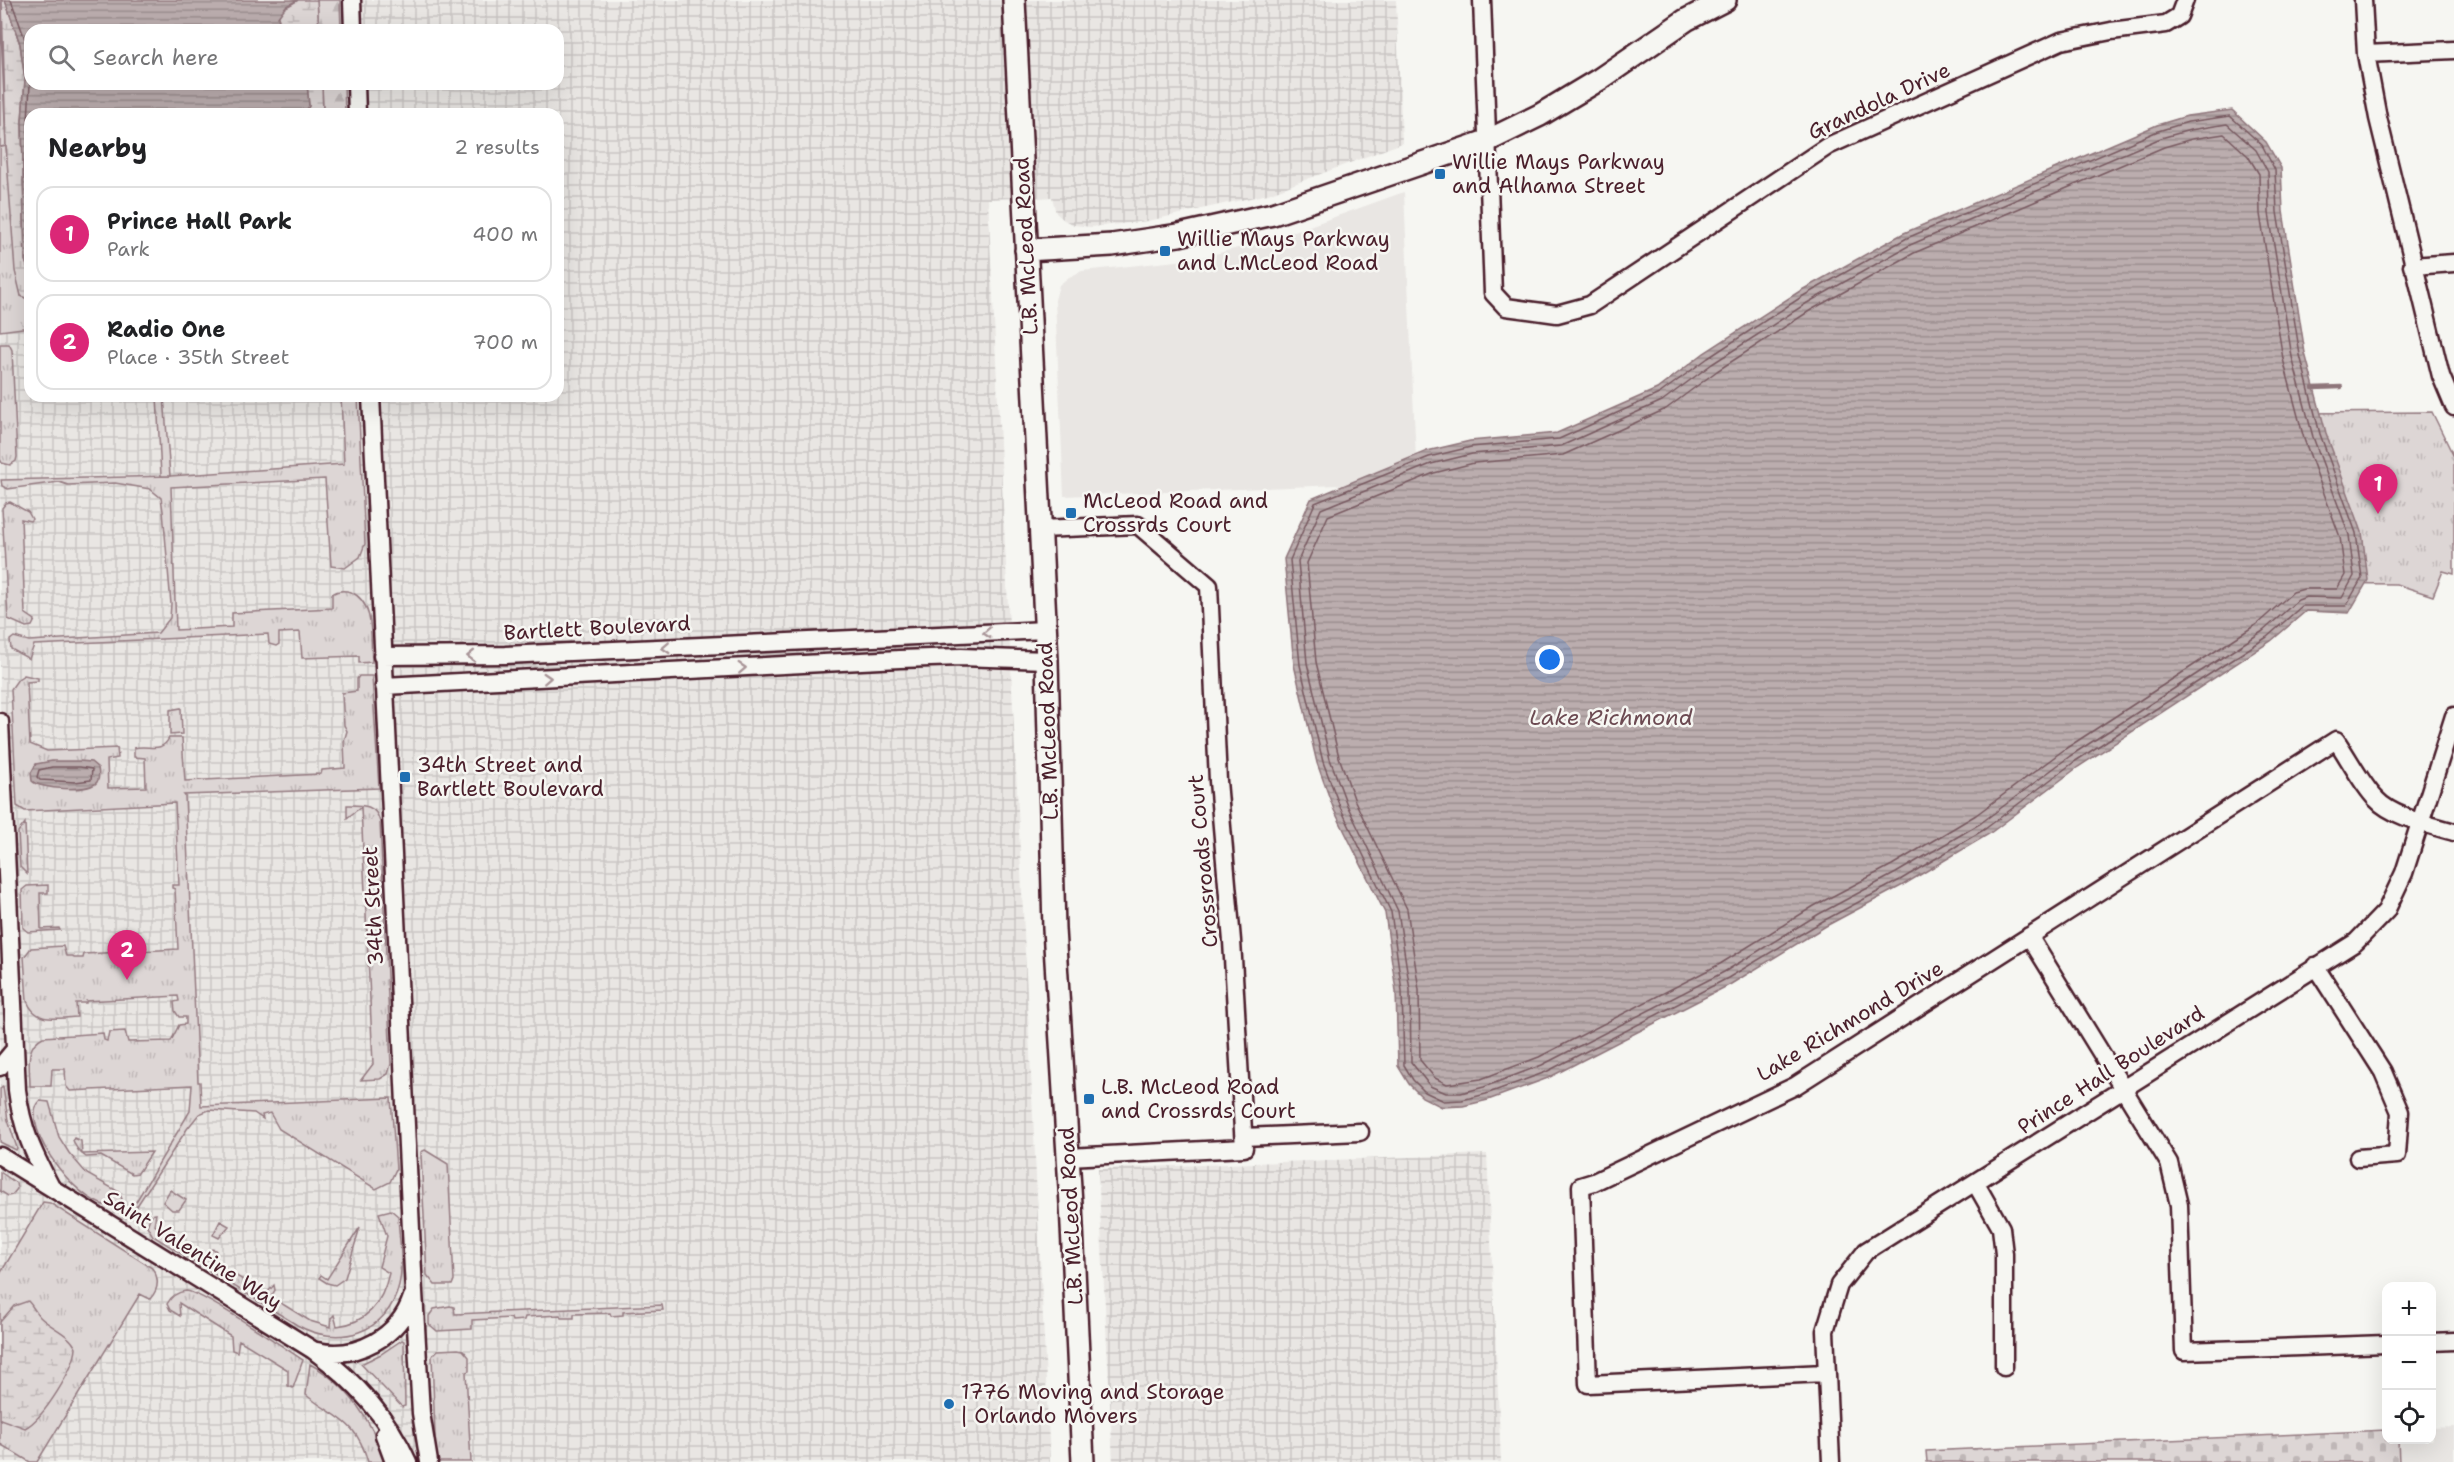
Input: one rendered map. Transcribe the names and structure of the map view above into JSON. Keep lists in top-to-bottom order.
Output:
{
  "streets": {
    "street": [
      "Grandola Drive",
      "L.B. McLeod Road",
      "Bartlett Boulevard",
      "Crossroads Court",
      "34th Street",
      "Lake Richmond Drive",
      "Prince Hall Boulevard",
      "Saint Valentine Way"
    ]
  },
  "crossings": [
    ["L.B. McLeod Road", "Bartlett Boulevard"],
    ["L.B. McLeod Road", "Crossroads Court"],
    ["Bartlett Boulevard", "34th Street"],
    ["34th Street", "Saint Valentine Way"],
    ["Lake Richmond Drive", "Prince Hall Boulevard"]
  ],
  "water": ["Lake Richmond"],
  "places": {
    "transit": [
      "Willie Mays Parkway and Alhama Street",
      "Willie Mays Parkway and L.McLeod Road",
      "McLeod Road and Crossrds Court",
      "34th Street and Bartlett Boulevard",
      "L.B. McLeod Road and Crossrds Court"
    ],
    "other": ["1776 Moving and Storage | Orlando Movers"]
  },
  "page": {
    "search": "Search here",
    "heading": ["Nearby", "2 results"],
    "list": [
      {
        "mark": "1",
        "name": "Prince Hall Park",
        "note": "Park",
        "value": "400 m"
      },
      {
        "mark": "2",
        "name": "Radio One",
        "note": "Place · 35th Street",
        "value": "700 m"
      }
    ],
    "pins": ["1", "2"],
    "map_buttons": ["+", "−"]
  }
}
